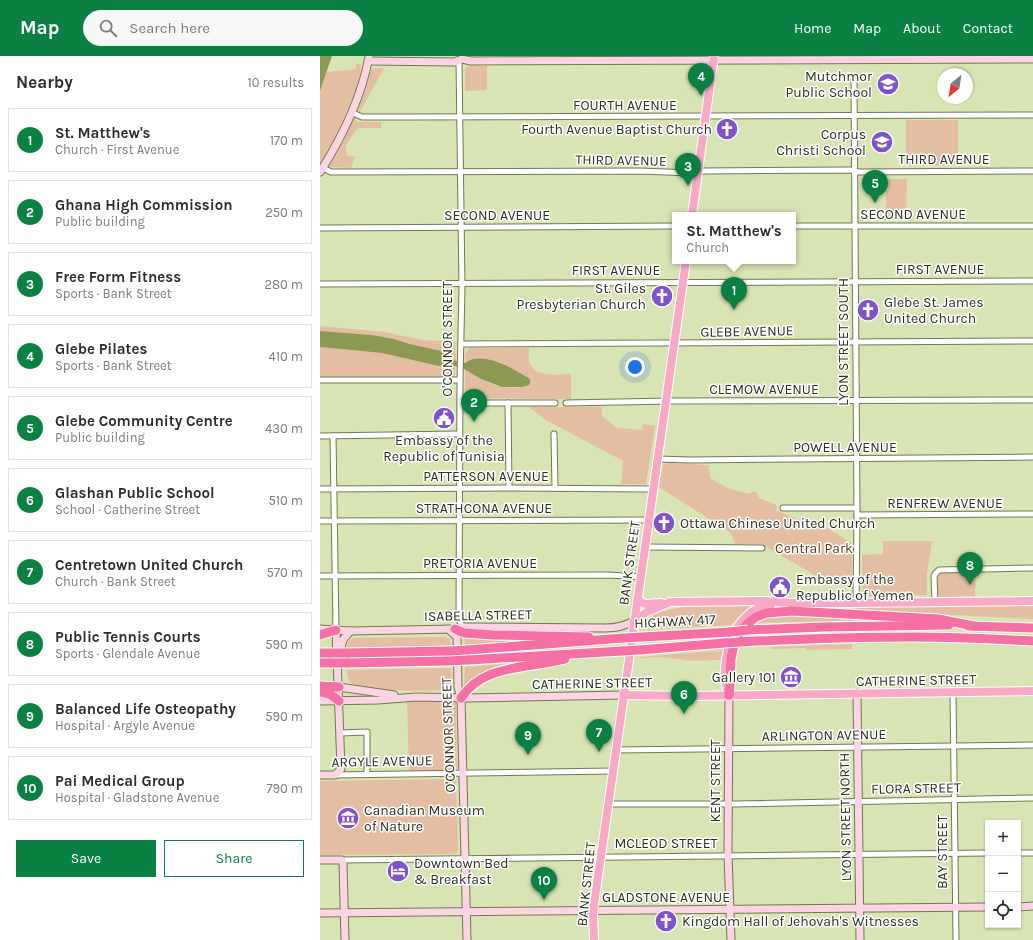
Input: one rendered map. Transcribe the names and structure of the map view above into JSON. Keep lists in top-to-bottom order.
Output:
{
  "streets": {
    "highway": ["HIGHWAY 417"],
    "main road": [
      "O'CONNOR STREET",
      "BANK STREET",
      "ISABELLA STREET",
      "CATHERINE STREET",
      "ARGYLE AVENUE",
      "KENT STREET",
      "LYON STREET NORTH",
      "MCLEOD STREET",
      "GLADSTONE AVENUE"
    ],
    "street": [
      "FOURTH AVENUE",
      "THIRD AVENUE",
      "SECOND AVENUE",
      "FIRST AVENUE",
      "GLEBE AVENUE",
      "LYON STREET SOUTH",
      "CLEMOW AVENUE",
      "POWELL AVENUE",
      "PATTERSON AVENUE",
      "RENFREW AVENUE",
      "STRATHCONA AVENUE",
      "PRETORIA AVENUE",
      "ARLINGTON AVENUE",
      "FLORA STREET",
      "BAY STREET"
    ]
  },
  "crossings": [
    ["FOURTH AVENUE", "O'CONNOR STREET"],
    ["FOURTH AVENUE", "LYON STREET SOUTH"],
    ["THIRD AVENUE", "O'CONNOR STREET"],
    ["THIRD AVENUE", "LYON STREET SOUTH"],
    ["SECOND AVENUE", "O'CONNOR STREET"],
    ["SECOND AVENUE", "LYON STREET SOUTH"],
    ["FIRST AVENUE", "O'CONNOR STREET"],
    ["FIRST AVENUE", "LYON STREET SOUTH"],
    ["FIRST AVENUE", "BANK STREET"],
    ["GLEBE AVENUE", "O'CONNOR STREET"],
    ["GLEBE AVENUE", "LYON STREET SOUTH"],
    ["GLEBE AVENUE", "BANK STREET"],
    ["O'CONNOR STREET", "PATTERSON AVENUE"],
    ["O'CONNOR STREET", "STRATHCONA AVENUE"],
    ["O'CONNOR STREET", "PRETORIA AVENUE"],
    ["O'CONNOR STREET", "ISABELLA STREET"],
    ["O'CONNOR STREET", "CATHERINE STREET"],
    ["O'CONNOR STREET", "ARGYLE AVENUE"],
    ["O'CONNOR STREET", "MCLEOD STREET"],
    ["O'CONNOR STREET", "GLADSTONE AVENUE"],
    ["LYON STREET SOUTH", "CLEMOW AVENUE"],
    ["LYON STREET SOUTH", "POWELL AVENUE"],
    ["LYON STREET SOUTH", "RENFREW AVENUE"],
    ["CLEMOW AVENUE", "BANK STREET"],
    ["POWELL AVENUE", "BANK STREET"],
    ["PATTERSON AVENUE", "BANK STREET"],
    ["STRATHCONA AVENUE", "BANK STREET"],
    ["PRETORIA AVENUE", "BANK STREET"],
    ["BANK STREET", "ISABELLA STREET"],
    ["BANK STREET", "CATHERINE STREET"],
    ["BANK STREET", "ARLINGTON AVENUE"],
    ["BANK STREET", "ARGYLE AVENUE"],
    ["BANK STREET", "FLORA STREET"],
    ["BANK STREET", "MCLEOD STREET"],
    ["BANK STREET", "GLADSTONE AVENUE"],
    ["CATHERINE STREET", "KENT STREET"],
    ["CATHERINE STREET", "LYON STREET NORTH"],
    ["CATHERINE STREET", "BAY STREET"],
    ["ARLINGTON AVENUE", "KENT STREET"],
    ["ARLINGTON AVENUE", "LYON STREET NORTH"],
    ["ARLINGTON AVENUE", "BAY STREET"],
    ["KENT STREET", "FLORA STREET"],
    ["KENT STREET", "MCLEOD STREET"],
    ["KENT STREET", "GLADSTONE AVENUE"],
    ["FLORA STREET", "LYON STREET NORTH"],
    ["FLORA STREET", "BAY STREET"],
    ["LYON STREET NORTH", "MCLEOD STREET"],
    ["LYON STREET NORTH", "GLADSTONE AVENUE"],
    ["MCLEOD STREET", "BAY STREET"],
    ["BAY STREET", "GLADSTONE AVENUE"]
  ],
  "parks": ["Central Park"],
  "places": {
    "school or university": ["Mutchmor Public School", "Corpus Christi School"],
    "church": [
      "Fourth Avenue Baptist Church",
      "St. Giles Presbyterian Church",
      "Glebe St. James United Church",
      "Ottawa Chinese United Church",
      "Kingdom Hall of Jehovah's Witnesses"
    ],
    "public building": ["Embassy of the Republic of Tunisia", "Embassy of the Republic of Yemen"],
    "museum": ["Gallery 101", "Canadian Museum of Nature"],
    "hotel": ["Downtown Bed & Breakfast"]
  },
  "north": "bottom left",
  "page": {
    "header": "Map",
    "search": "Search here",
    "nav": [
      "Home",
      "Map",
      "About",
      "Contact"
    ],
    "heading": ["Nearby", "10 results"],
    "pins": [
      "4",
      "3",
      "5",
      "1",
      "2",
      "8",
      "6",
      "7",
      "9",
      "10"
    ],
    "list": [
      {
        "mark": "1",
        "name": "St. Matthew's",
        "note": "Church · First Avenue",
        "value": "170 m"
      },
      {
        "mark": "2",
        "name": "Ghana High Commission",
        "note": "Public building",
        "value": "250 m"
      },
      {
        "mark": "3",
        "name": "Free Form Fitness",
        "note": "Sports · Bank Street",
        "value": "280 m"
      },
      {
        "mark": "4",
        "name": "Glebe Pilates",
        "note": "Sports · Bank Street",
        "value": "410 m"
      },
      {
        "mark": "5",
        "name": "Glebe Community Centre",
        "note": "Public building",
        "value": "430 m"
      },
      {
        "mark": "6",
        "name": "Glashan Public School",
        "note": "School · Catherine Street",
        "value": "510 m"
      },
      {
        "mark": "7",
        "name": "Centretown United Church",
        "note": "Church · Bank Street",
        "value": "570 m"
      },
      {
        "mark": "8",
        "name": "Public Tennis Courts",
        "note": "Sports · Glendale Avenue",
        "value": "590 m"
      },
      {
        "mark": "9",
        "name": "Balanced Life Osteopathy",
        "note": "Hospital · Argyle Avenue",
        "value": "590 m"
      },
      {
        "mark": "10",
        "name": "Pai Medical Group",
        "note": "Hospital · Gladstone Avenue",
        "value": "790 m"
      }
    ],
    "popup": ["St. Matthew's", "Church"],
    "map_buttons": ["+", "−"],
    "buttons": ["Save", "Share"]
  }
}
